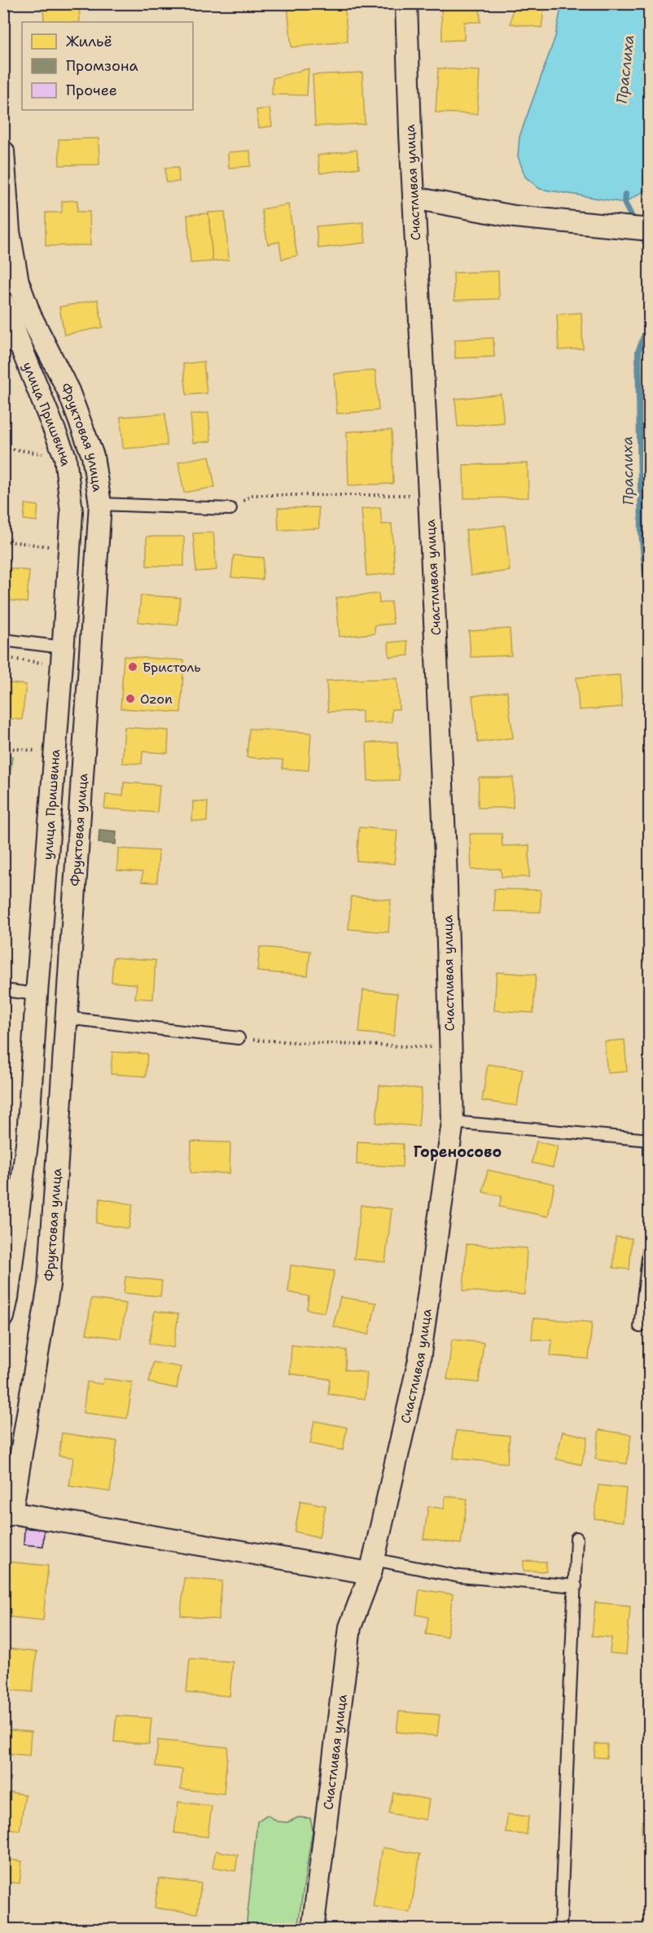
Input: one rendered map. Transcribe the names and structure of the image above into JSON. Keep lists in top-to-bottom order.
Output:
{
  "streets": {
    "street": ["Счастливая улица", "улица Пришвина", "Фруктовая улица"]
  },
  "districts": ["Гореносово"],
  "water": ["Праслиха"],
  "places": ["Бристоль", "Ozon"],
  "legend": ["Жильё", "Промзона", "Прочее"]
}
